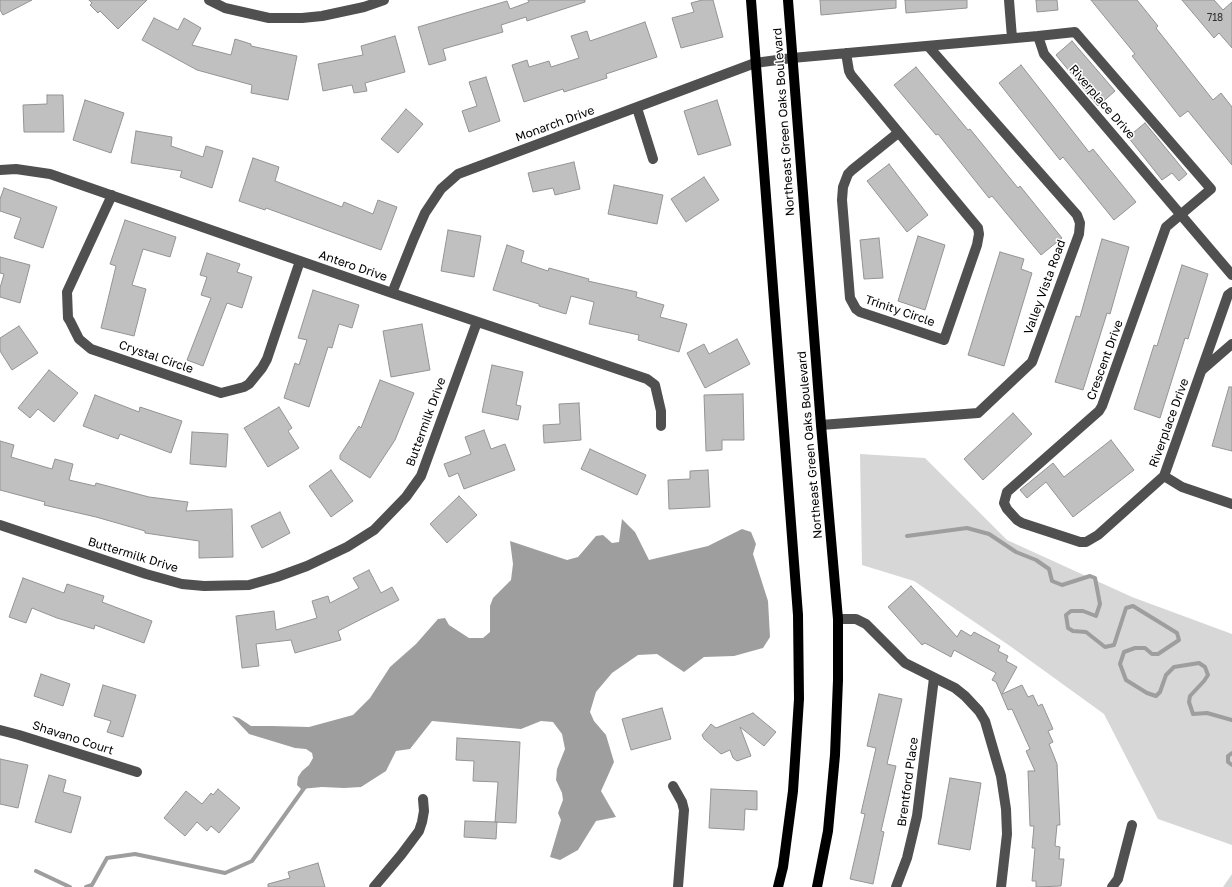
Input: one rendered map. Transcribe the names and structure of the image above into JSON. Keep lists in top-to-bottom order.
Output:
{
  "streets": {
    "main road": ["Northeast Green Oaks Boulevard"],
    "street": [
      "Riverplace Drive",
      "Monarch Drive",
      "Antero Drive",
      "Valley Vista Road",
      "Trinity Circle",
      "Crystal Circle",
      "Crescent Drive",
      "Buttermilk Drive",
      "Shavano Court",
      "Brentford Place"
    ]
  },
  "crossings": [
    ["Riverplace Drive", "Crescent Drive"],
    ["Northeast Green Oaks Boulevard", "Monarch Drive"],
    ["Northeast Green Oaks Boulevard", "Valley Vista Road"],
    ["Monarch Drive", "Antero Drive"],
    ["Antero Drive", "Crystal Circle"],
    ["Antero Drive", "Buttermilk Drive"]
  ],
  "house_numbers": ["718"]
}
